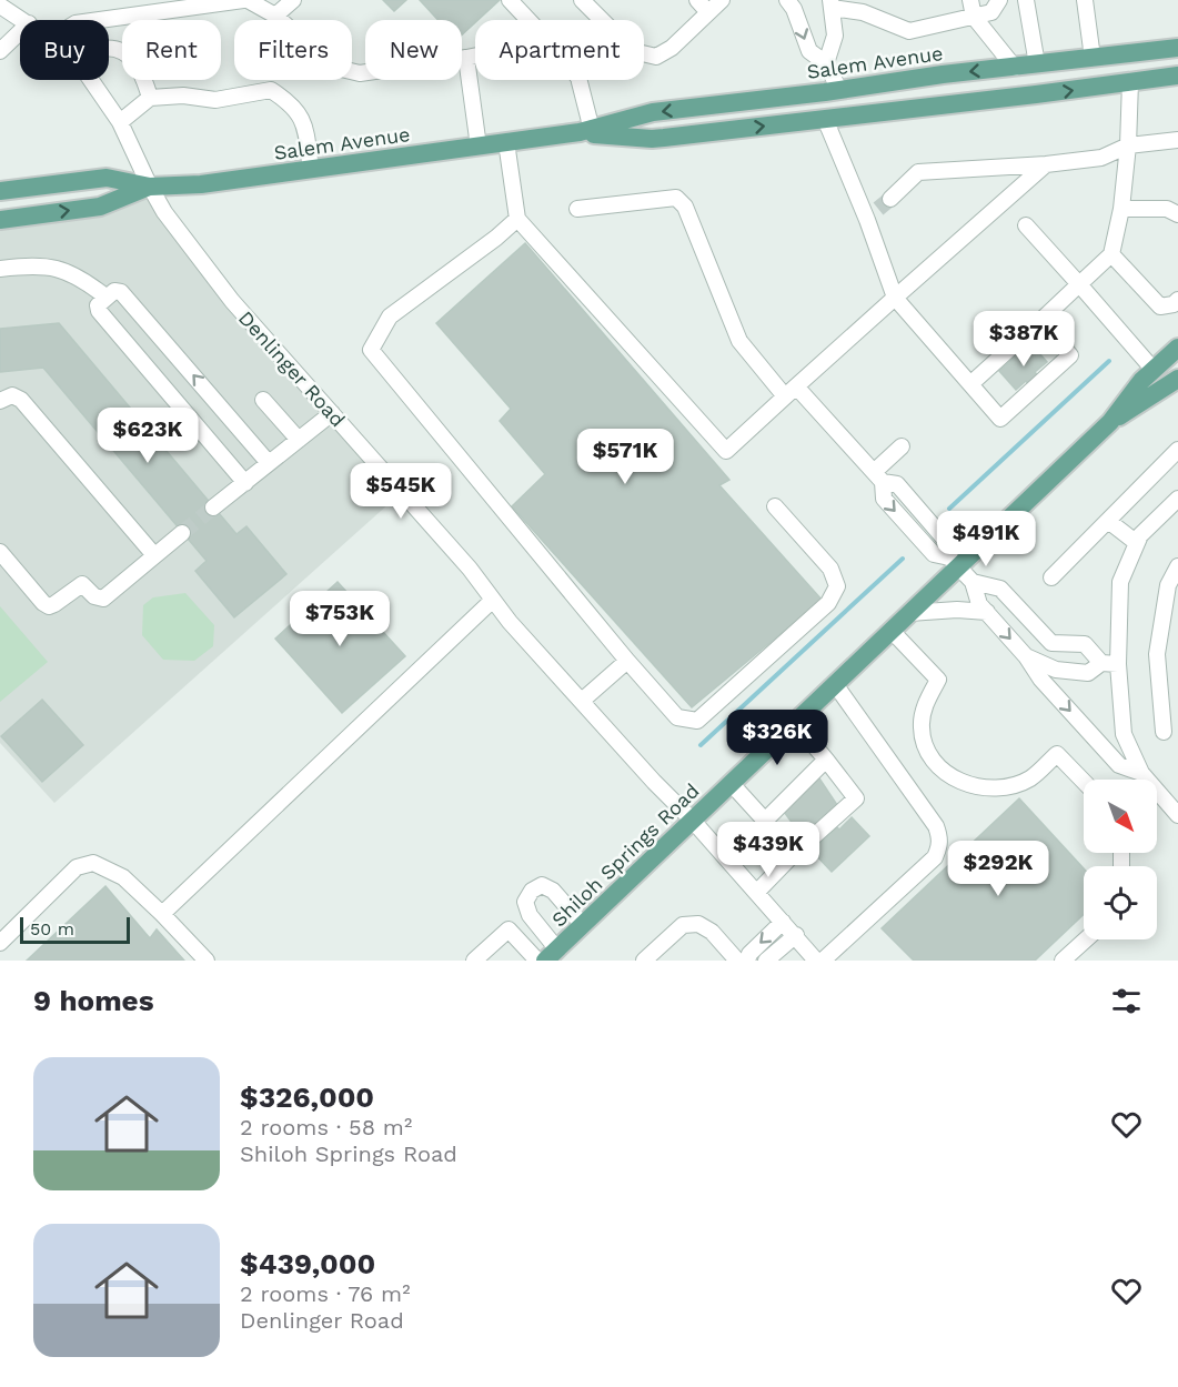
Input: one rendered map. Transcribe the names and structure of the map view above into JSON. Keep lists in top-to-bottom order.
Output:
{
  "streets": {
    "main road": ["Salem Avenue", "Shiloh Springs Road"],
    "street": ["Denlinger Road"]
  },
  "crossings": [
    ["Salem Avenue", "Denlinger Road"],
    ["Denlinger Road", "Shiloh Springs Road"]
  ],
  "scale_bar": "50 m",
  "north": "bottom right",
  "page": {
    "chip": [
      "Buy",
      "Rent",
      "Filters",
      "New",
      "Apartment"
    ],
    "price": [
      "$387K",
      "$623K",
      "$571K",
      "$545K",
      "$491K",
      "$753K",
      "$326K",
      "$439K",
      "$292K"
    ],
    "scale": "50 m",
    "heading": "9 homes",
    "list": [
      {
        "name": "$326,000",
        "note": "2 rooms · 58 m² · Shiloh Springs Road"
      },
      {
        "name": "$439,000",
        "note": "2 rooms · 76 m² · Denlinger Road"
      }
    ]
  }
}
